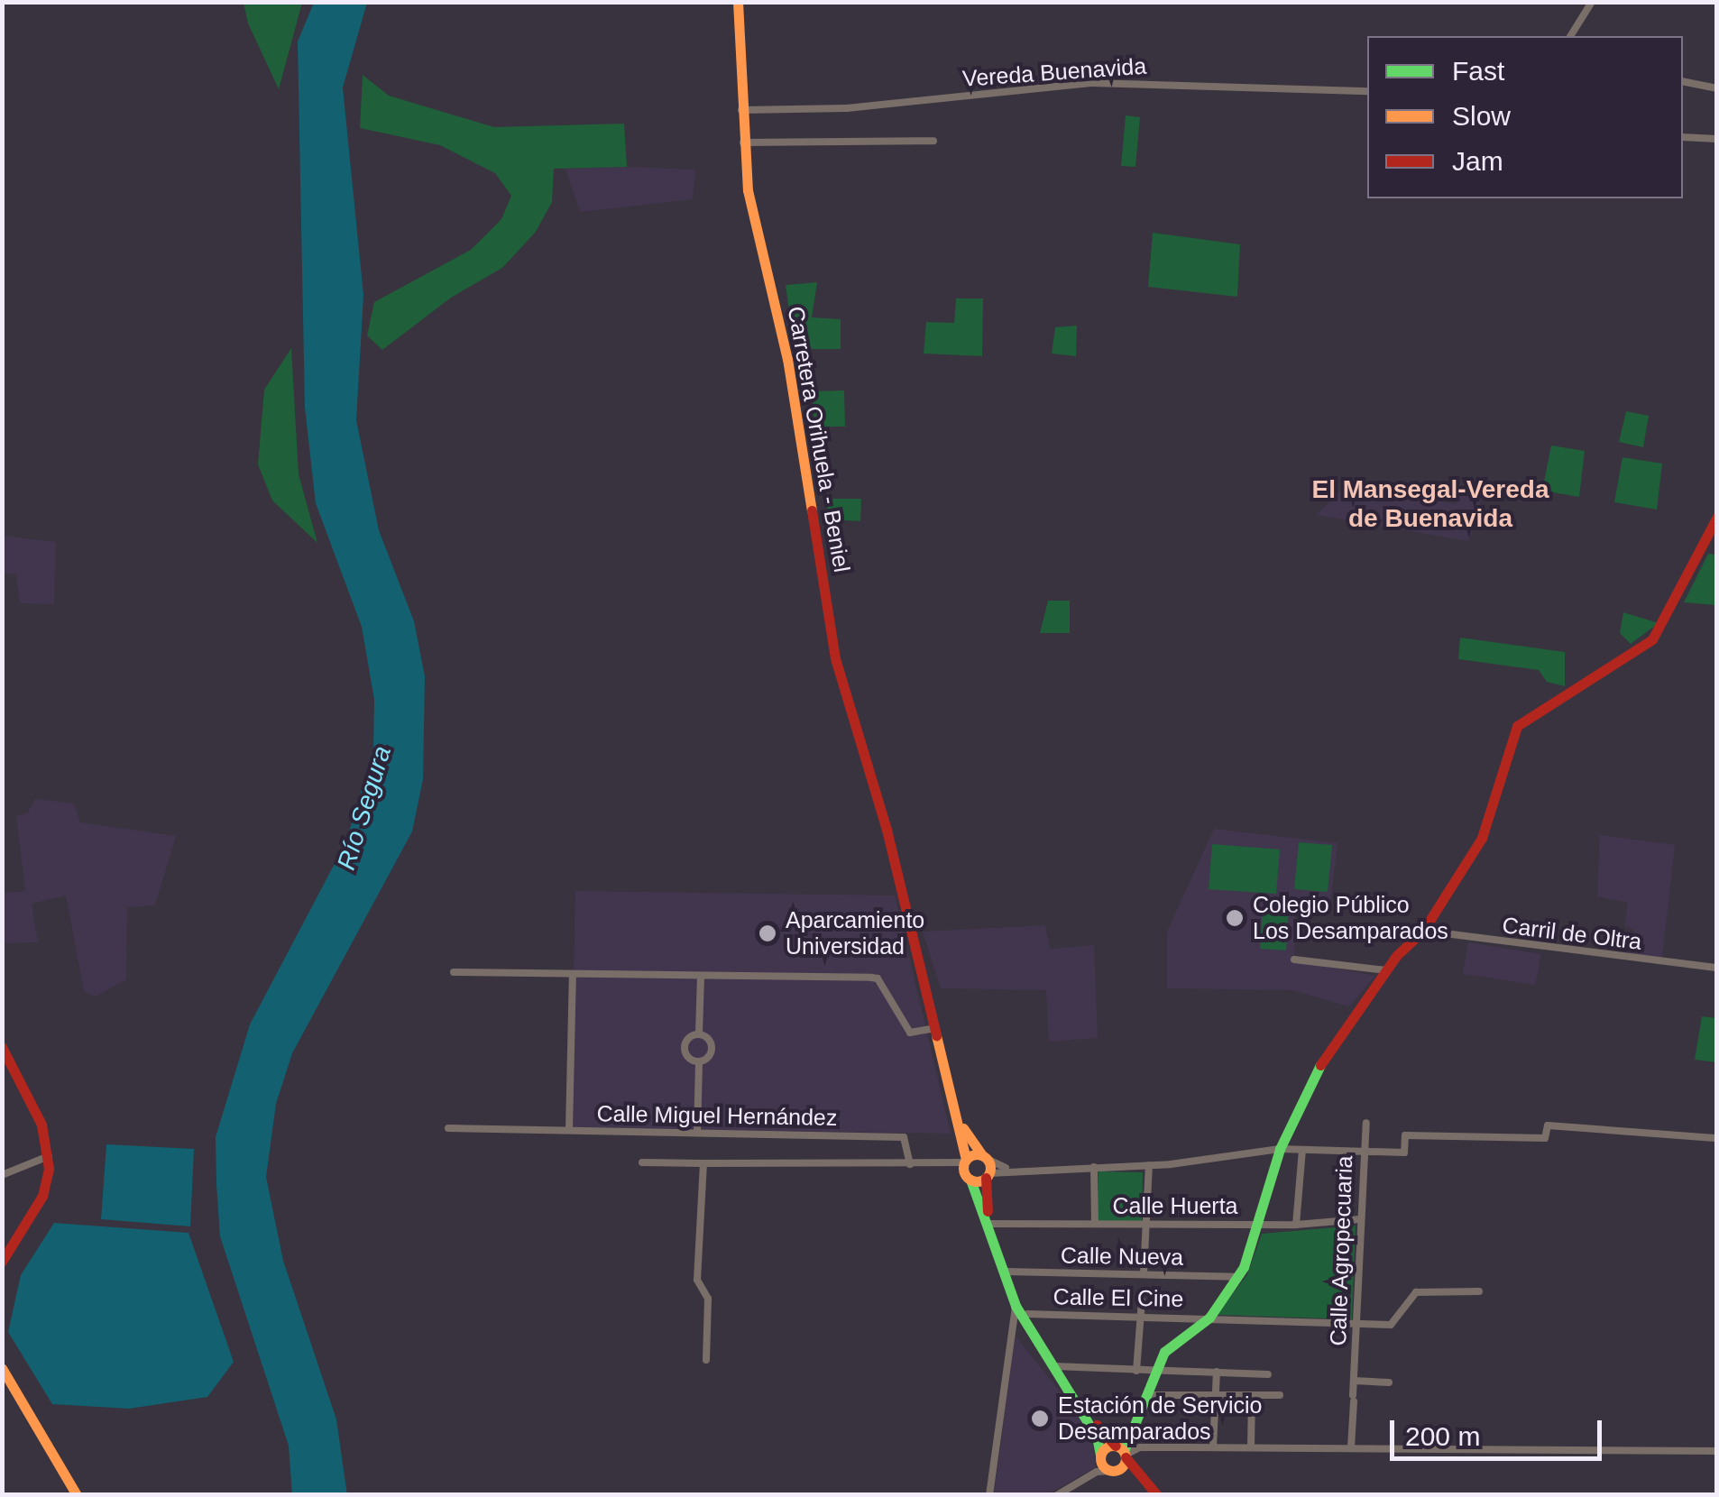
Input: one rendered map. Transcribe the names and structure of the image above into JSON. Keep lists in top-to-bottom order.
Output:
{
  "streets": {
    "main road": ["Carretera Orihuela - Beniel"],
    "street": [
      "Vereda Buenavida",
      "Carril de Oltra",
      "Calle Miguel Hernández",
      "Calle Huerta",
      "Calle Agropecuaria",
      "Calle Nueva",
      "Calle El Cine"
    ]
  },
  "crossings": [
    ["Vereda Buenavida", "Carretera Orihuela - Beniel"],
    ["Calle Huerta", "Calle Agropecuaria"],
    ["Calle Agropecuaria", "Calle El Cine"]
  ],
  "districts": ["El Mansegal-Vereda de Buenavida"],
  "water": ["Río Segura"],
  "places": ["Colegio Público Los Desamparados", "Aparcamiento Universidad", "Estación de Servicio Desamparados"],
  "legend": ["Fast", "Slow", "Jam"],
  "scale_bar": "200 m"
}
